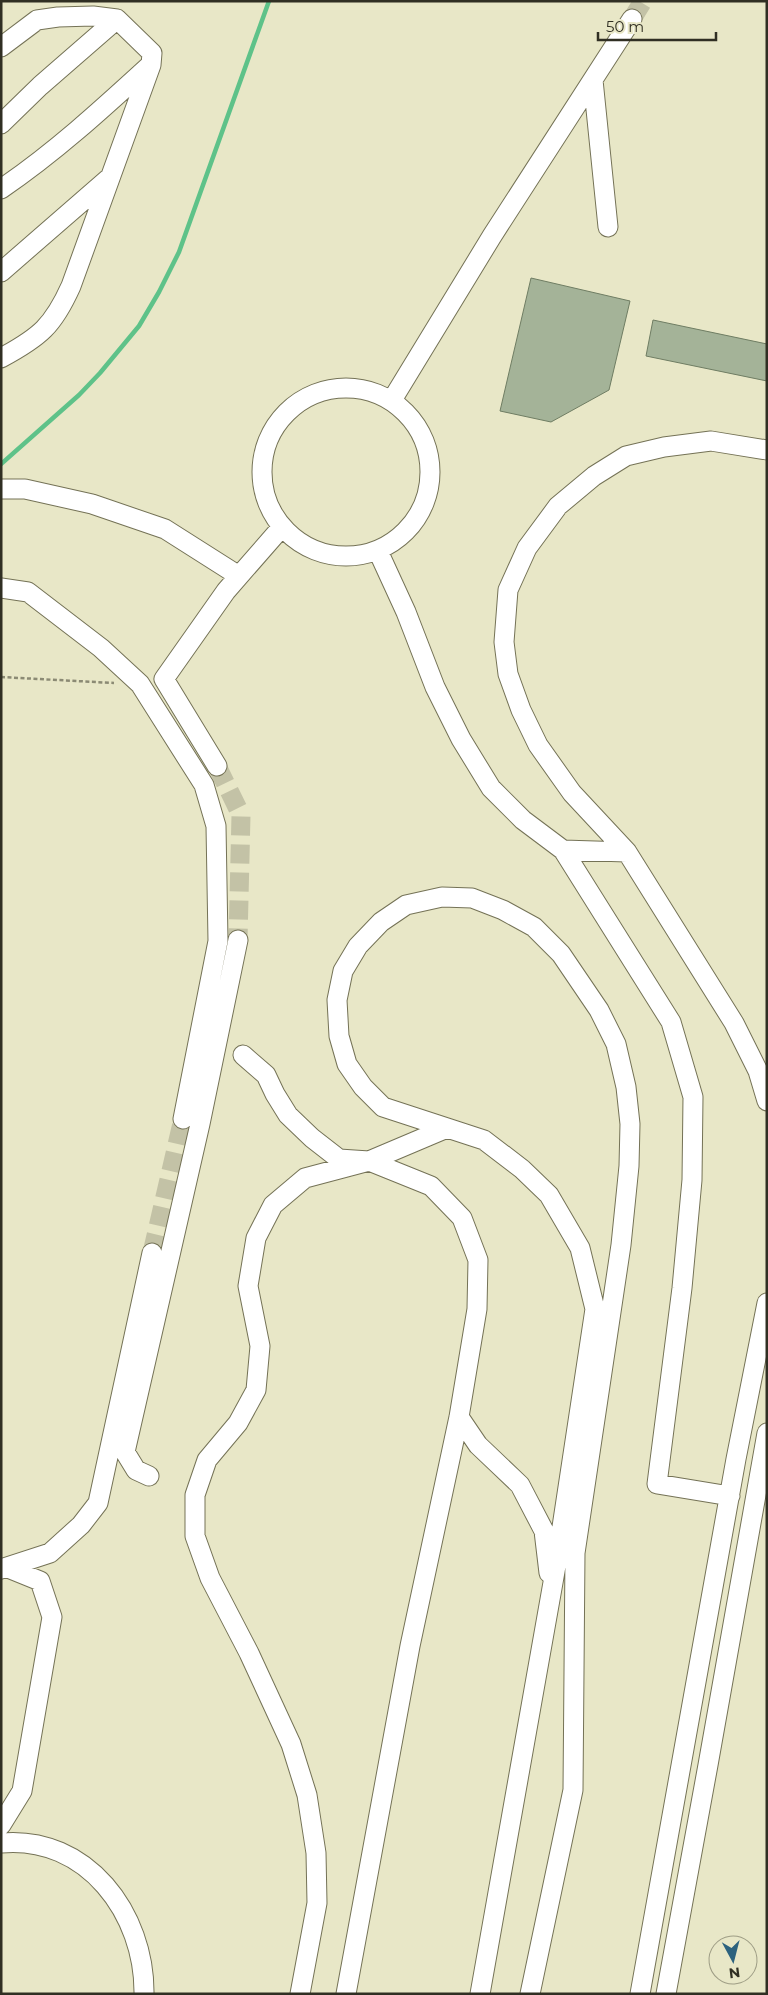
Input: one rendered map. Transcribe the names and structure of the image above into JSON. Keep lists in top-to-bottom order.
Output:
{
  "scale_bar": "50 m",
  "north": "bottom"
}
